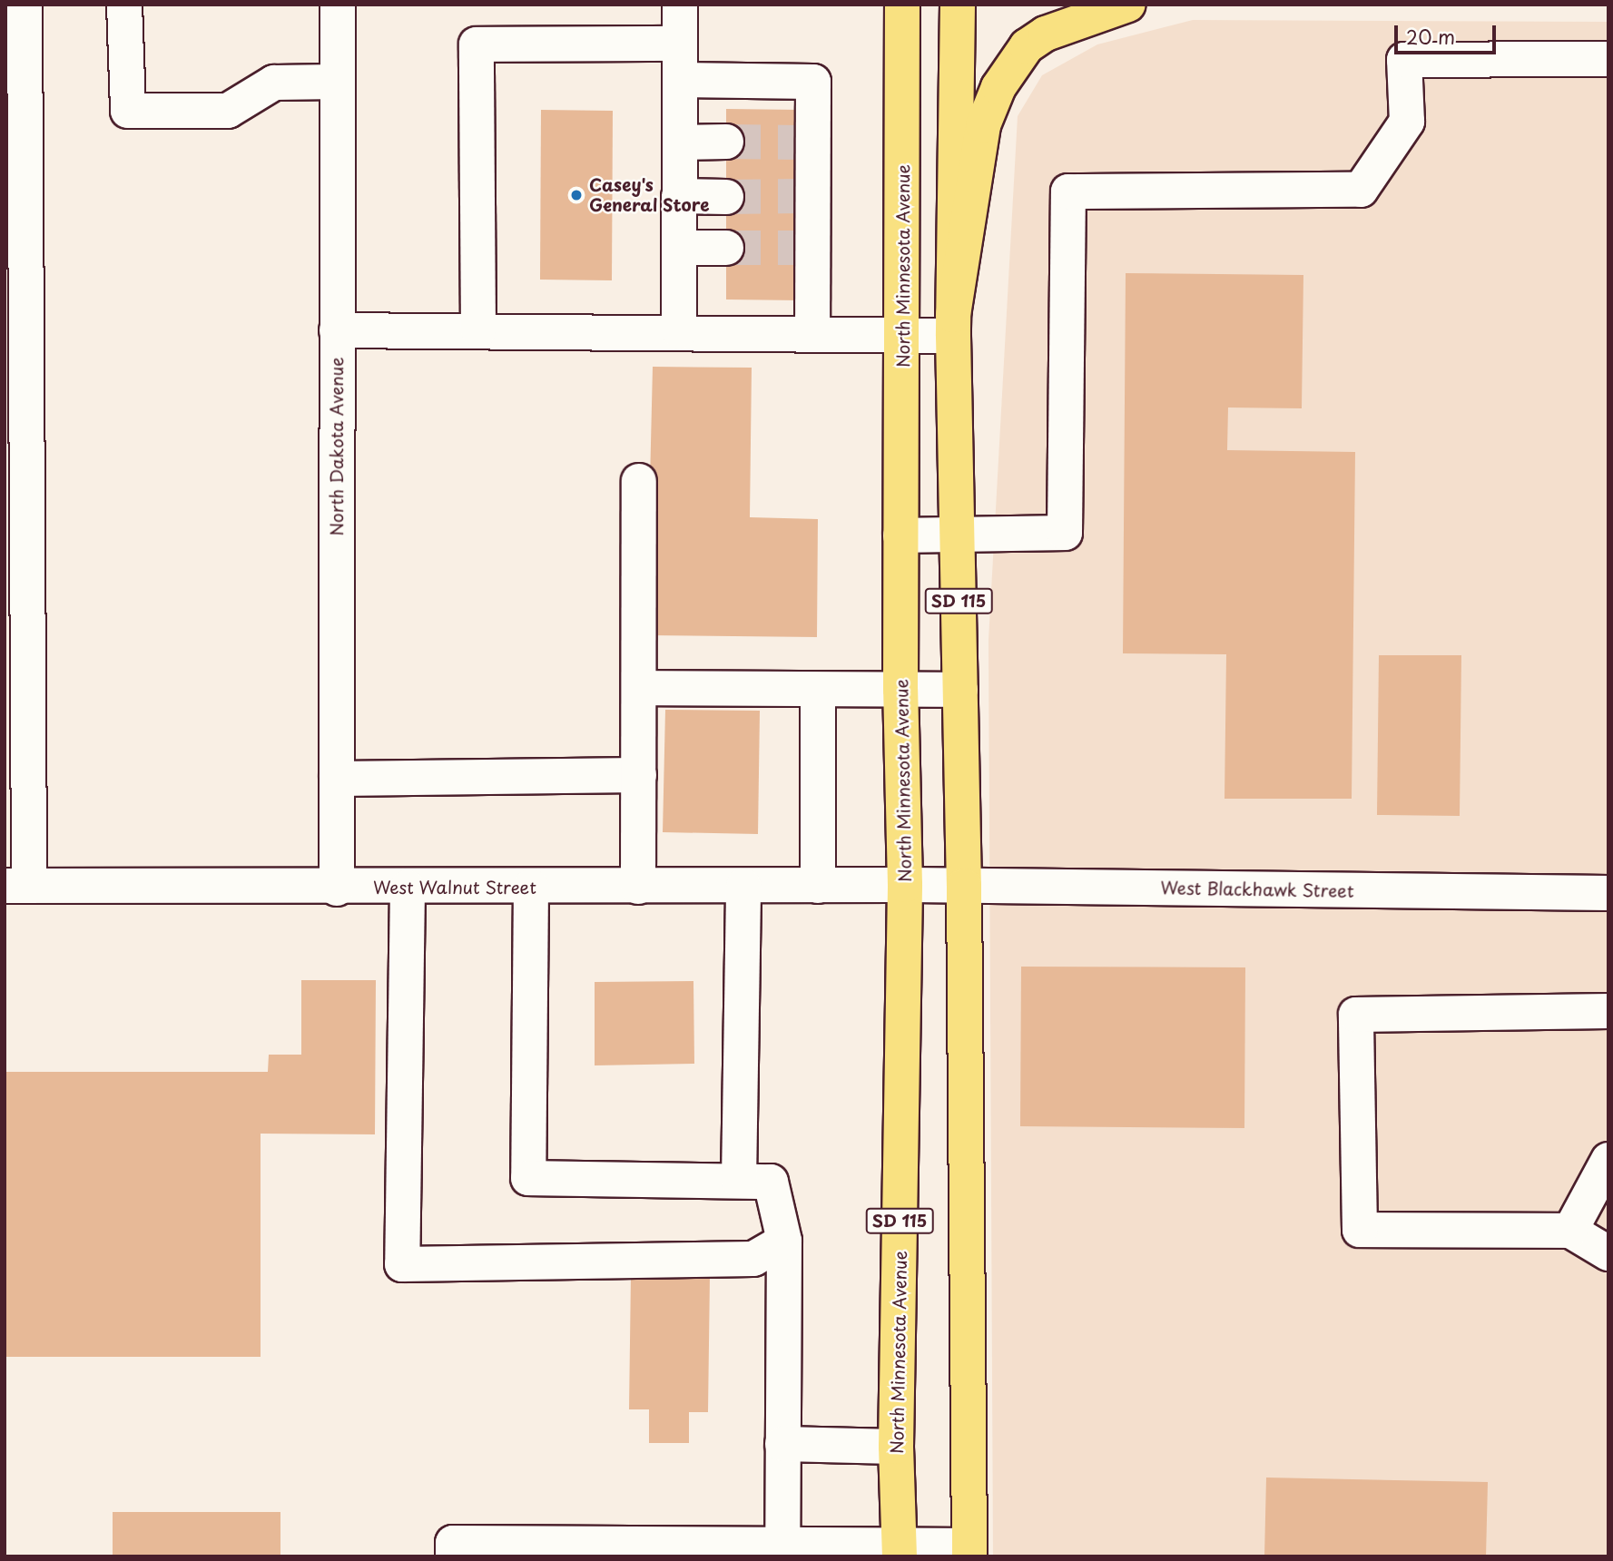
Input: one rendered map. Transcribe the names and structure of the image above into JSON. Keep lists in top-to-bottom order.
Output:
{
  "streets": {
    "main road": ["North Minnesota Avenue", "SD 115"],
    "street": ["North Dakota Avenue", "West Walnut Street", "West Blackhawk Street"]
  },
  "crossings": [
    ["North Minnesota Avenue", "West Walnut Street"],
    ["North Minnesota Avenue", "West Blackhawk Street"],
    ["North Dakota Avenue", "West Walnut Street"],
    ["SD 115", "West Blackhawk Street"],
    ["West Walnut Street", "West Blackhawk Street"]
  ],
  "places": ["Casey's General Store"],
  "scale_bar": "20 m"
}
